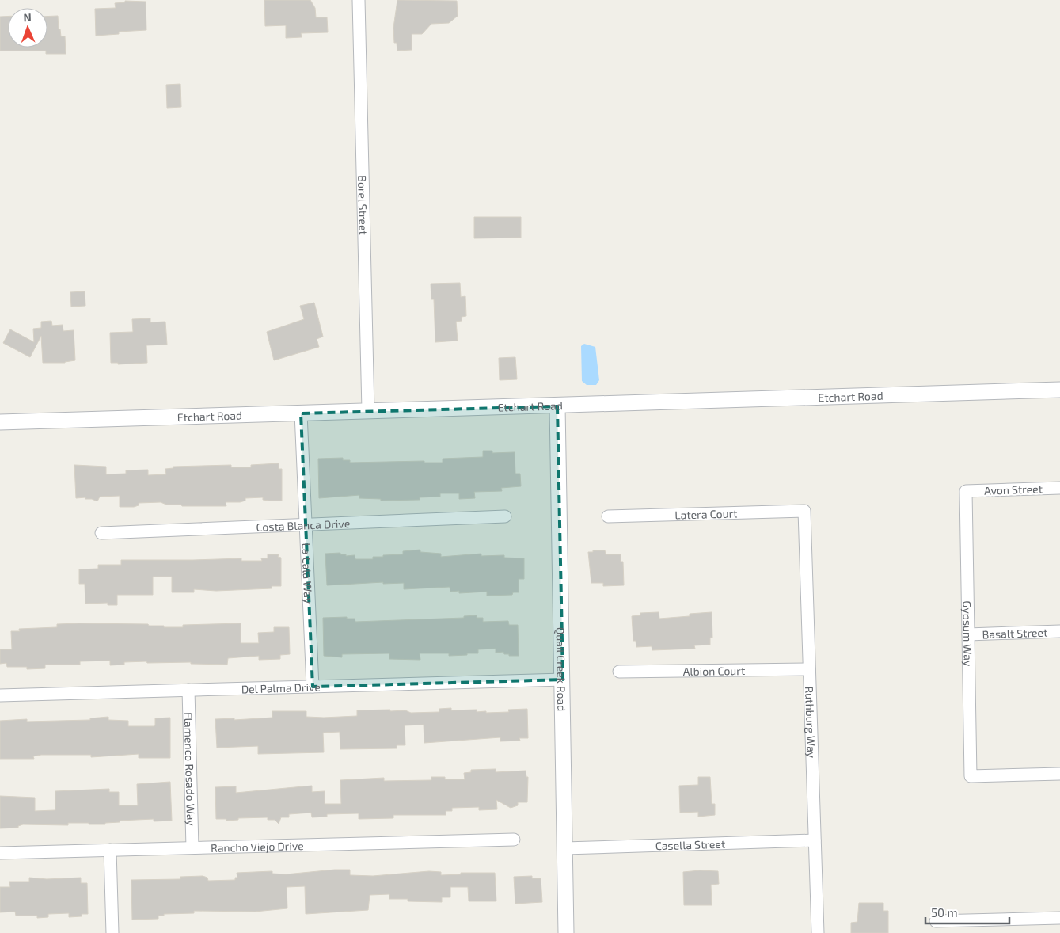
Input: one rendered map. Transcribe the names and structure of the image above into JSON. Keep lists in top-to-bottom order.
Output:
{
  "streets": {
    "street": [
      "Borel Street",
      "Etchart Road",
      "Avon Street",
      "Latera Court",
      "Costa Blanca Drive",
      "La Cala Way",
      "Basalt Street",
      "Gypsum Way",
      "Quail Creek Road",
      "Albion Court",
      "Del Palma Drive",
      "Ruthburg Way",
      "Flamenco Rosado Way",
      "Casella Street",
      "Rancho Viejo Drive"
    ]
  },
  "crossings": [
    ["Borel Street", "Etchart Road"],
    ["Etchart Road", "La Cala Way"],
    ["Etchart Road", "Quail Creek Road"],
    ["Avon Street", "Gypsum Way"],
    ["Latera Court", "Ruthburg Way"],
    ["Costa Blanca Drive", "La Cala Way"],
    ["La Cala Way", "Del Palma Drive"],
    ["Basalt Street", "Gypsum Way"],
    ["Quail Creek Road", "Del Palma Drive"],
    ["Quail Creek Road", "Casella Street"],
    ["Albion Court", "Ruthburg Way"],
    ["Del Palma Drive", "Flamenco Rosado Way"],
    ["Ruthburg Way", "Casella Street"],
    ["Flamenco Rosado Way", "Rancho Viejo Drive"]
  ],
  "scale_bar": "50 m",
  "north": "top"
}
